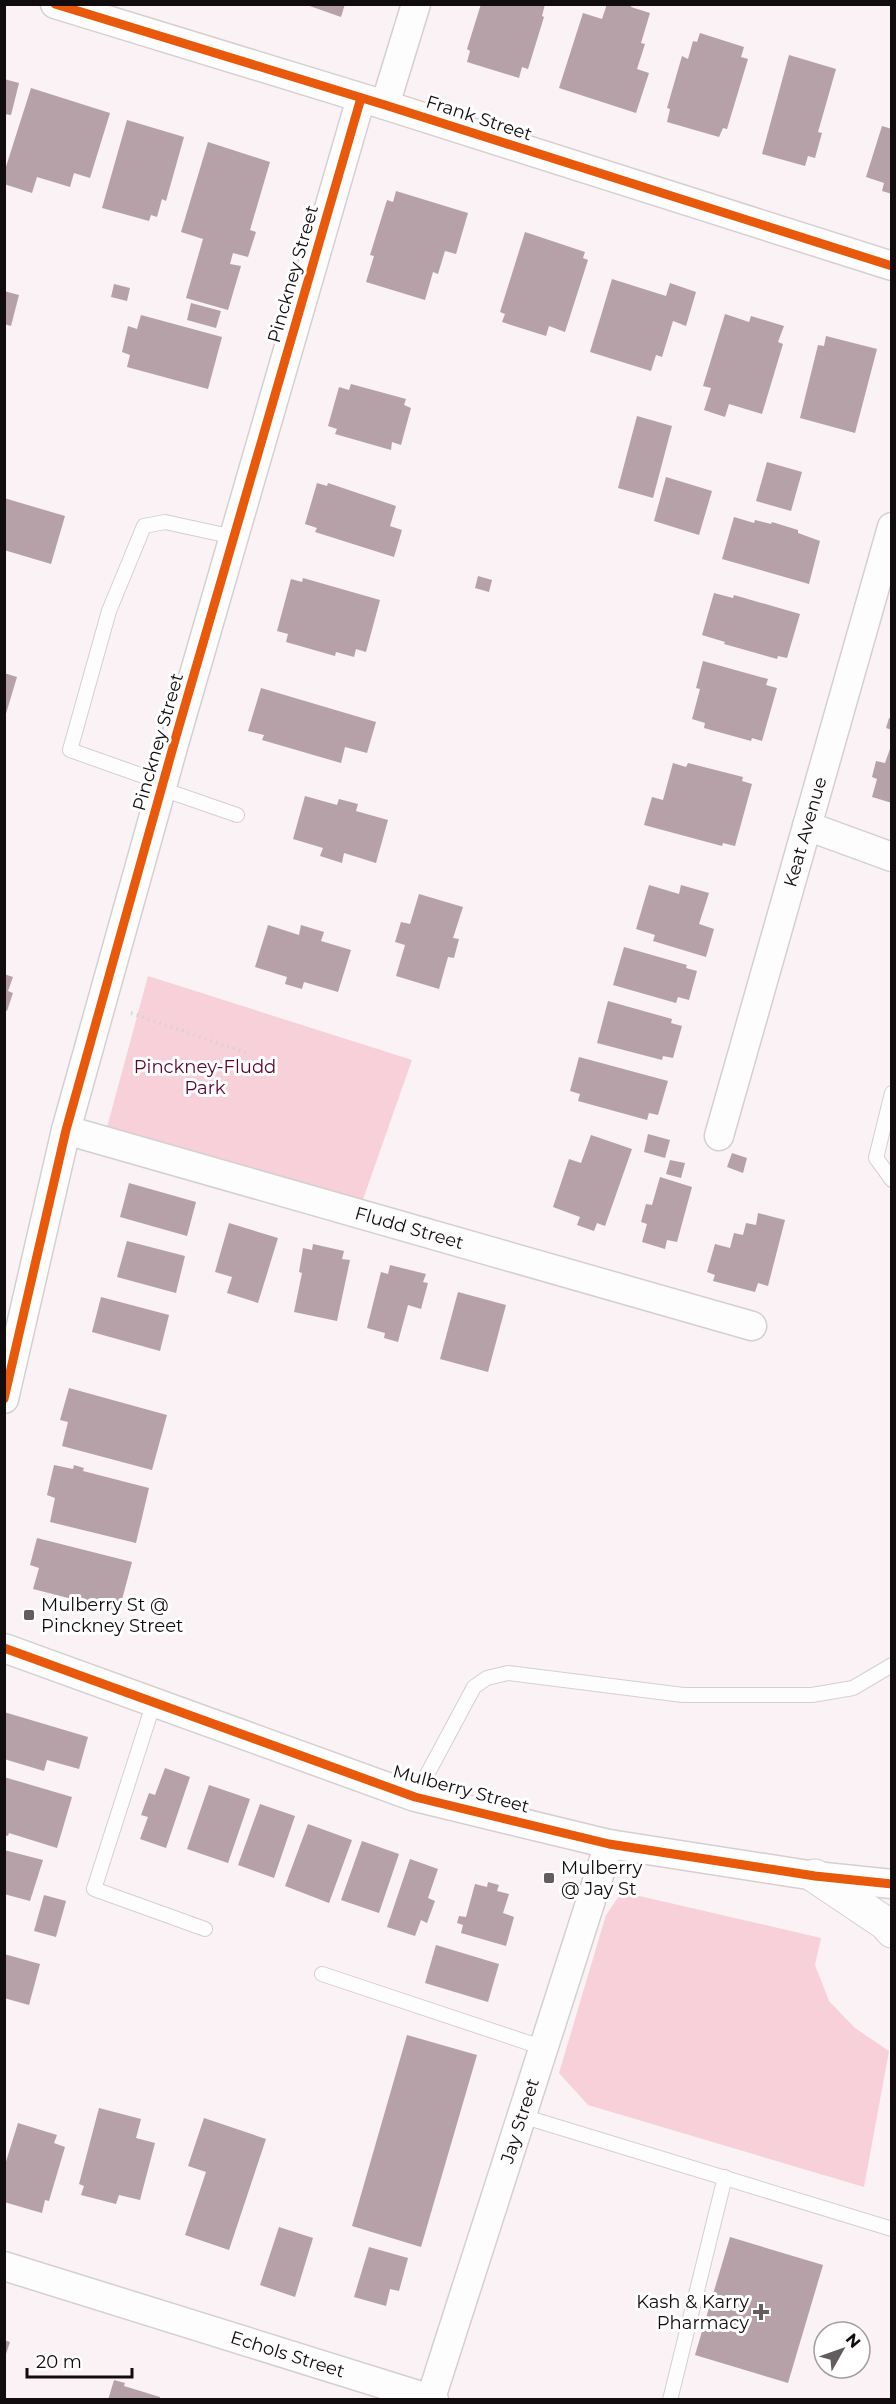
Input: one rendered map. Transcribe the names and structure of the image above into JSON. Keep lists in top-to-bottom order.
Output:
{
  "streets": {
    "street": [
      "Frank Street",
      "Pinckney Street",
      "Keat Avenue",
      "Fludd Street",
      "Mulberry Street",
      "Jay Street",
      "Echols Street"
    ]
  },
  "crossings": [
    ["Frank Street", "Pinckney Street"],
    ["Pinckney Street", "Fludd Street"],
    ["Mulberry Street", "Jay Street"],
    ["Jay Street", "Echols Street"]
  ],
  "parks": ["Pinckney-Fludd Park"],
  "places": {
    "transit": ["Mulberry St @ Pinckney Street", "Mulberry @ Jay St"],
    "health": ["Kash & Karry Pharmacy"]
  },
  "scale_bar": "20 m",
  "north": "top right"
}
